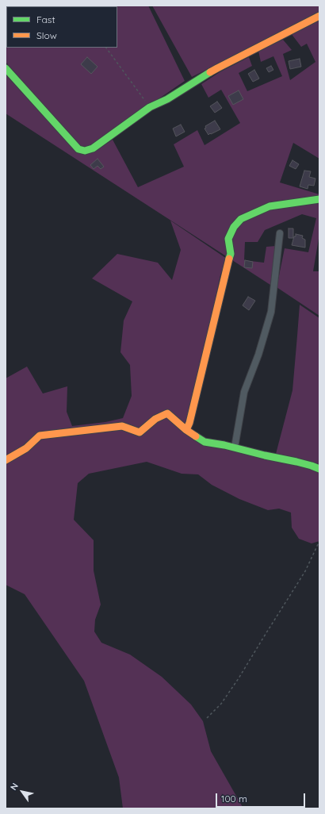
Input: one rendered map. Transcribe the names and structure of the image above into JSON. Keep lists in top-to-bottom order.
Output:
{
  "legend": ["Fast", "Slow"],
  "scale_bar": "100 m",
  "north": "top left"
}
